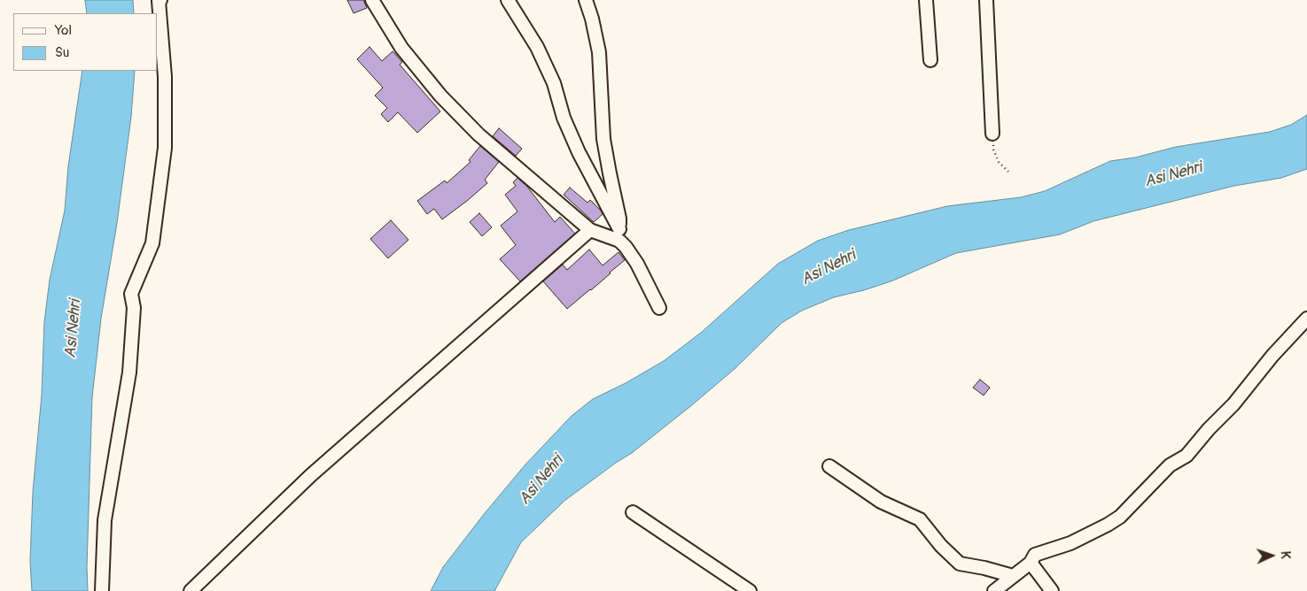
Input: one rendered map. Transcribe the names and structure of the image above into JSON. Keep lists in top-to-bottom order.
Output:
{
  "water": ["Asi Nehri"],
  "legend": ["Yol", "Su"],
  "north": "right"
}
